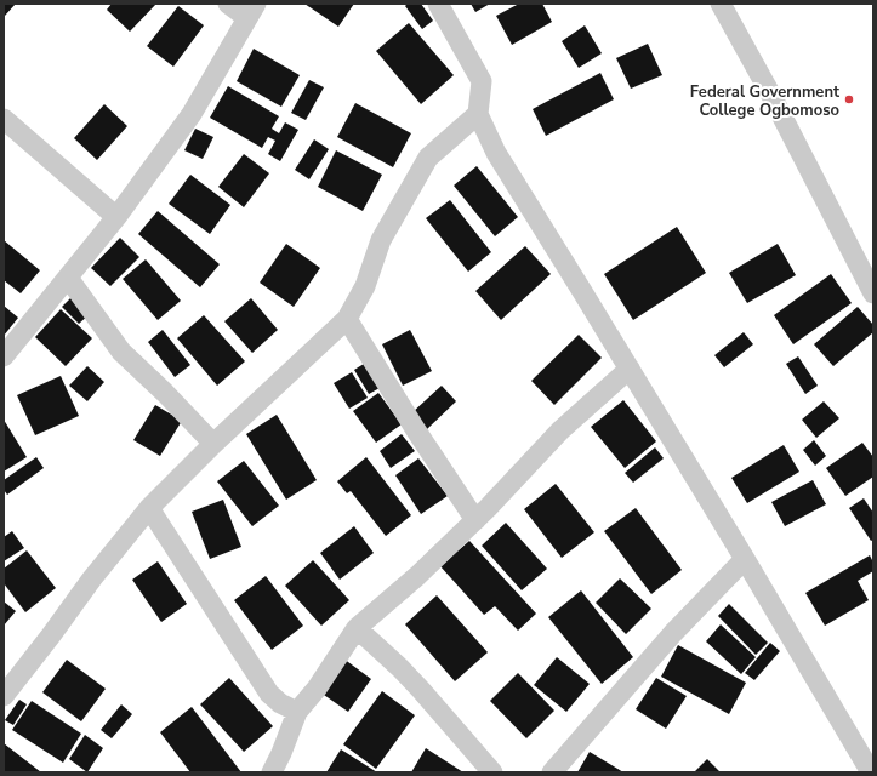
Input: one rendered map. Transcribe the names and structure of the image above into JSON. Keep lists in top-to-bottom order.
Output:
{
  "places": ["Federal Government College Ogbomoso"]
}
